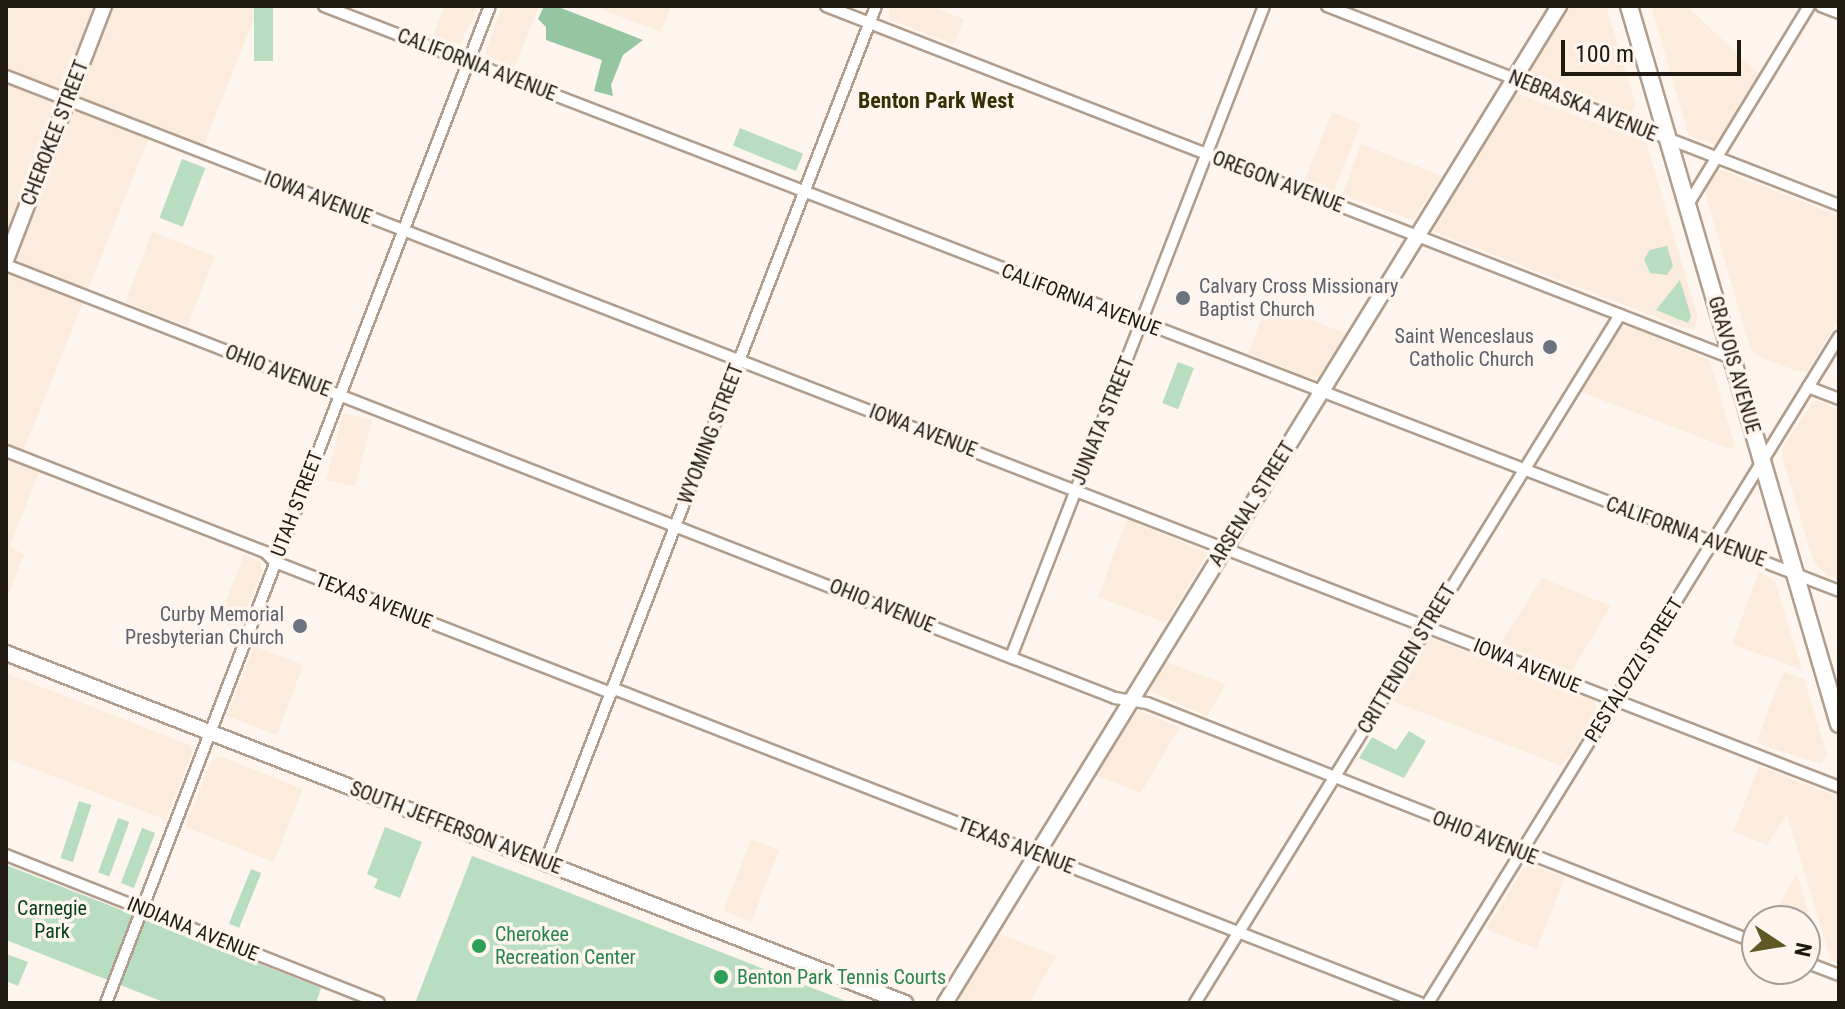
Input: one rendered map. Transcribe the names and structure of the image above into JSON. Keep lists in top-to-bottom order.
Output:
{
  "streets": {
    "main road": [
      "CHEROKEE STREET",
      "GRAVOIS AVENUE",
      "ARSENAL STREET",
      "SOUTH JEFFERSON AVENUE"
    ],
    "street": [
      "CALIFORNIA AVENUE",
      "NEBRASKA AVENUE",
      "OREGON AVENUE",
      "IOWA AVENUE",
      "OHIO AVENUE",
      "JUNIATA STREET",
      "WYOMING STREET",
      "UTAH STREET",
      "TEXAS AVENUE",
      "CRITTENDEN STREET",
      "PESTALOZZI STREET",
      "INDIANA AVENUE"
    ]
  },
  "crossings": [
    ["CALIFORNIA AVENUE", "GRAVOIS AVENUE"],
    ["CALIFORNIA AVENUE", "JUNIATA STREET"],
    ["CALIFORNIA AVENUE", "WYOMING STREET"],
    ["CALIFORNIA AVENUE", "UTAH STREET"],
    ["CALIFORNIA AVENUE", "ARSENAL STREET"],
    ["CALIFORNIA AVENUE", "CRITTENDEN STREET"],
    ["CALIFORNIA AVENUE", "PESTALOZZI STREET"],
    ["NEBRASKA AVENUE", "GRAVOIS AVENUE"],
    ["NEBRASKA AVENUE", "ARSENAL STREET"],
    ["CHEROKEE STREET", "IOWA AVENUE"],
    ["CHEROKEE STREET", "OHIO AVENUE"],
    ["OREGON AVENUE", "GRAVOIS AVENUE"],
    ["OREGON AVENUE", "JUNIATA STREET"],
    ["OREGON AVENUE", "WYOMING STREET"],
    ["OREGON AVENUE", "ARSENAL STREET"],
    ["OREGON AVENUE", "CRITTENDEN STREET"],
    ["IOWA AVENUE", "JUNIATA STREET"],
    ["IOWA AVENUE", "WYOMING STREET"],
    ["IOWA AVENUE", "UTAH STREET"],
    ["IOWA AVENUE", "ARSENAL STREET"],
    ["IOWA AVENUE", "CRITTENDEN STREET"],
    ["IOWA AVENUE", "PESTALOZZI STREET"],
    ["GRAVOIS AVENUE", "PESTALOZZI STREET"],
    ["OHIO AVENUE", "JUNIATA STREET"],
    ["OHIO AVENUE", "WYOMING STREET"],
    ["OHIO AVENUE", "UTAH STREET"],
    ["OHIO AVENUE", "ARSENAL STREET"],
    ["OHIO AVENUE", "CRITTENDEN STREET"],
    ["OHIO AVENUE", "PESTALOZZI STREET"],
    ["WYOMING STREET", "TEXAS AVENUE"],
    ["WYOMING STREET", "SOUTH JEFFERSON AVENUE"],
    ["UTAH STREET", "TEXAS AVENUE"],
    ["UTAH STREET", "SOUTH JEFFERSON AVENUE"],
    ["UTAH STREET", "INDIANA AVENUE"],
    ["ARSENAL STREET", "TEXAS AVENUE"],
    ["TEXAS AVENUE", "CRITTENDEN STREET"]
  ],
  "districts": ["Benton Park West"],
  "parks": ["Carnegie Park"],
  "places": [
    "Calvary Cross Missionary Baptist Church",
    "Saint Wenceslaus Catholic Church",
    "Curby Memorial Presbyterian Church",
    "Cherokee Recreation Center",
    "Benton Park Tennis Courts"
  ],
  "scale_bar": "100 m",
  "north": "right"
}
